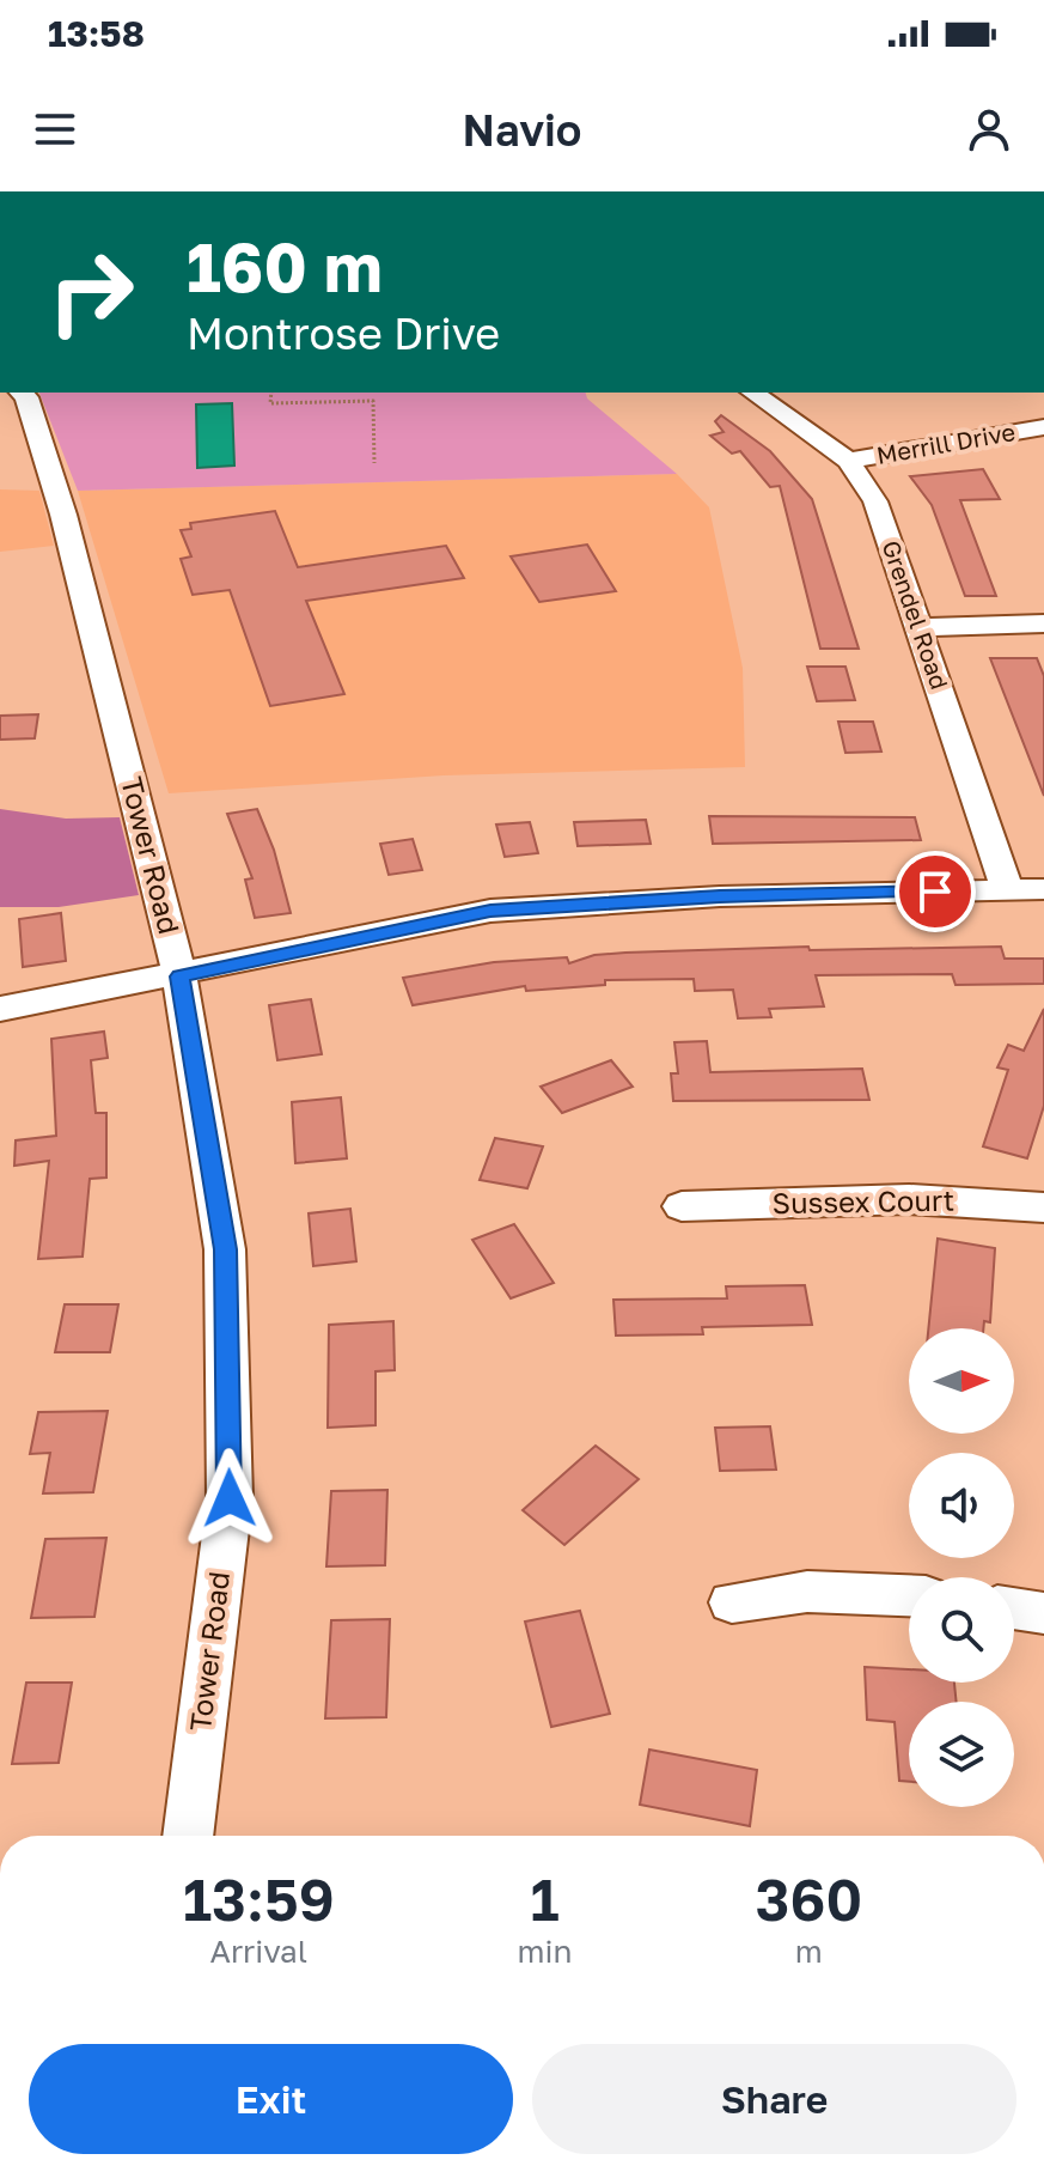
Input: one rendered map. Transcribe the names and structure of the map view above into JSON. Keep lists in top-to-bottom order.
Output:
{
  "streets": {
    "street": [
      "Merrill Drive",
      "Grendel Road",
      "Tower Road",
      "Sussex Court"
    ]
  },
  "crossings": [
    ["Merrill Drive", "Grendel Road"]
  ],
  "north": "right",
  "page": {
    "status": "13:58",
    "header": "Navio",
    "turn": ["160 m", "Montrose Drive"],
    "eta": [
      "13:59",
      "Arrival",
      "1",
      "min",
      "360",
      "m"
    ],
    "buttons": ["Exit", "Share"]
  }
}
